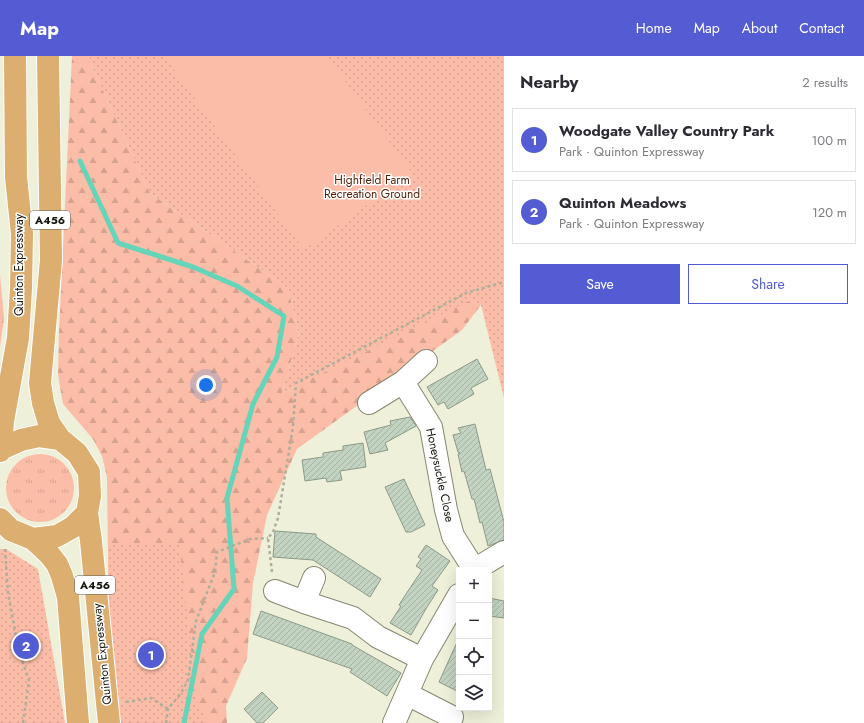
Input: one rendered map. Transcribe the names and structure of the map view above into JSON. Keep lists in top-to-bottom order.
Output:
{
  "streets": {
    "highway": ["A456", "Quinton Expressway"],
    "street": ["Honeysuckle Close"]
  },
  "crossings": [
    ["A456", "Quinton Expressway"]
  ],
  "parks": ["Highfield Farm Recreation Ground"],
  "page": {
    "header": "Map",
    "nav": [
      "Home",
      "Map",
      "About",
      "Contact"
    ],
    "heading": ["Nearby", "2 results"],
    "list": [
      {
        "mark": "1",
        "name": "Woodgate Valley Country Park",
        "note": "Park · Quinton Expressway",
        "value": "100 m"
      },
      {
        "mark": "2",
        "name": "Quinton Meadows",
        "note": "Park · Quinton Expressway",
        "value": "120 m"
      }
    ],
    "buttons": ["Save", "Share"],
    "map_buttons": ["+", "−"],
    "pins": ["2", "1"]
  }
}
